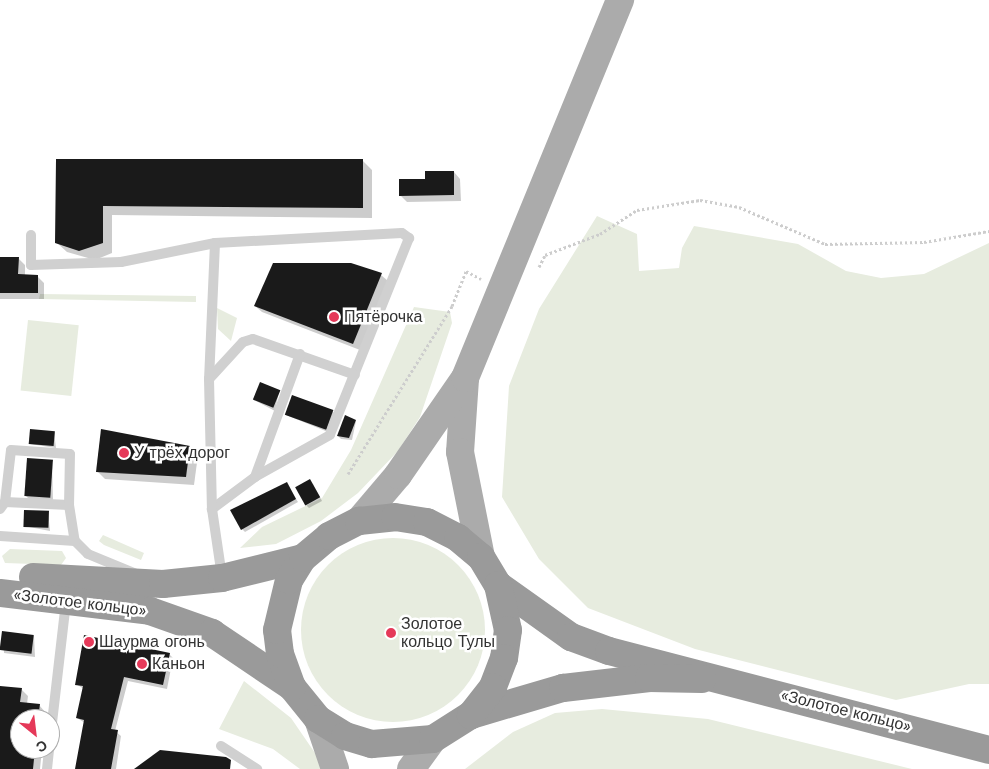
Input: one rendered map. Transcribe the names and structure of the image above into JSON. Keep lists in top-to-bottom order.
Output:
{
  "streets": {
    "highway": ["«Золотое кольцо»"]
  },
  "places": [
    "Пятёрочка",
    "У трёх дорог",
    "Золотое кольцо Тулы",
    "Шаурма огонь",
    "Каньон"
  ],
  "north": "bottom right"
}
